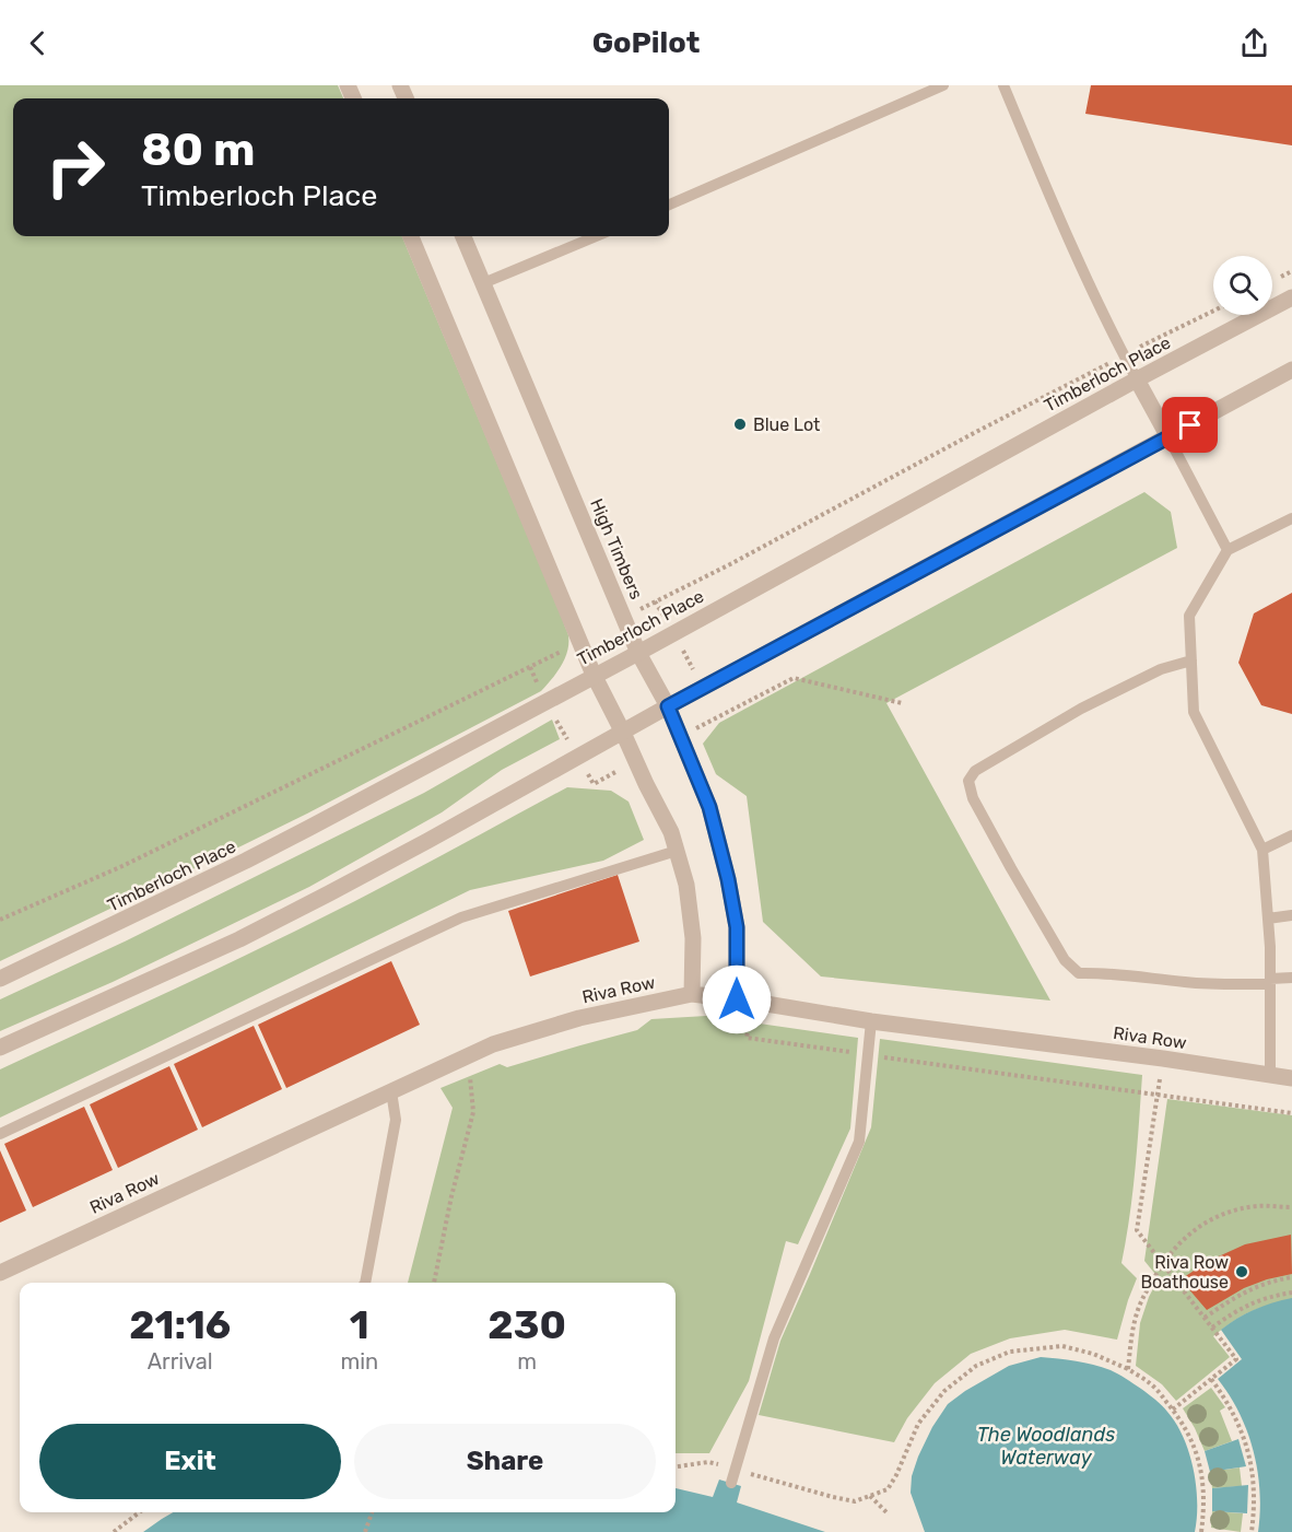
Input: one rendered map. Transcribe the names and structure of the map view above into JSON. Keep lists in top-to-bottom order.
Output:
{
  "streets": {
    "street": ["Timberloch Place", "High Timbers", "Riva Row"]
  },
  "crossings": [
    ["Timberloch Place", "High Timbers"],
    ["High Timbers", "Riva Row"]
  ],
  "water": ["The Woodlands Waterway"],
  "places": ["Blue Lot", "Riva Row Boathouse"],
  "page": {
    "header": "GoPilot",
    "turn": ["80 m", "Timberloch Place"],
    "eta": [
      "21:16",
      "Arrival",
      "1",
      "min",
      "230",
      "m"
    ],
    "buttons": ["Exit", "Share"]
  }
}
